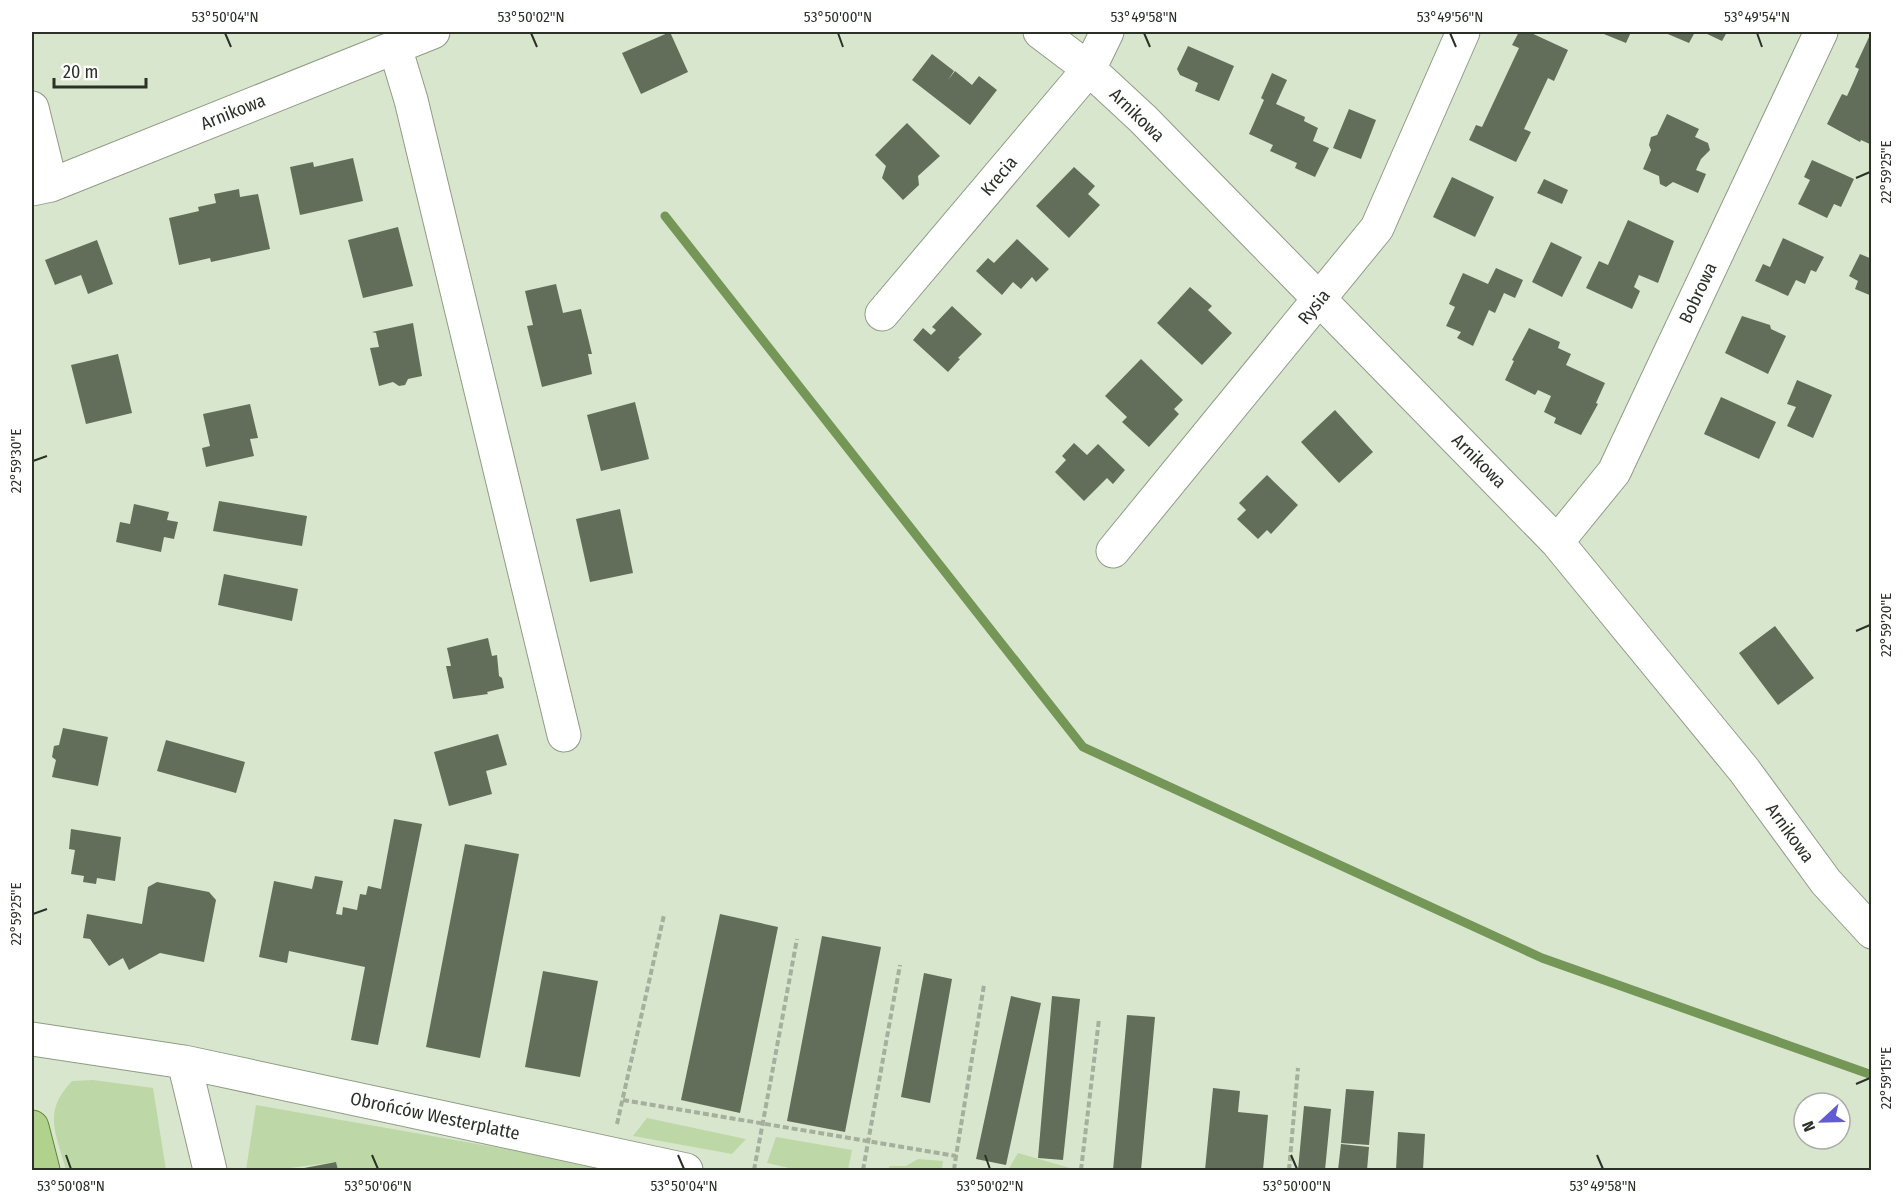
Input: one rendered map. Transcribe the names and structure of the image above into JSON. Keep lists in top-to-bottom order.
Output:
{
  "streets": {
    "street": [
      "Arnikowa",
      "Krecia",
      "Bobrowa",
      "Rysia",
      "Obrońców Westerplatte"
    ]
  },
  "crossings": [
    ["Arnikowa", "Krecia"],
    ["Arnikowa", "Bobrowa"],
    ["Arnikowa", "Rysia"]
  ],
  "scale_bar": "20 m",
  "north": "left",
  "coordinates": [
    "53°50'04\"N",
    "53°50'02\"N",
    "53°50'00\"N",
    "53°49'58\"N",
    "53°49'56\"N",
    "53°49'54\"N",
    "22°59'25\"E",
    "22°59'30\"E",
    "22°59'20\"E",
    "22°59'15\"E",
    "53°50'08\"N",
    "53°50'06\"N"
  ]
}
